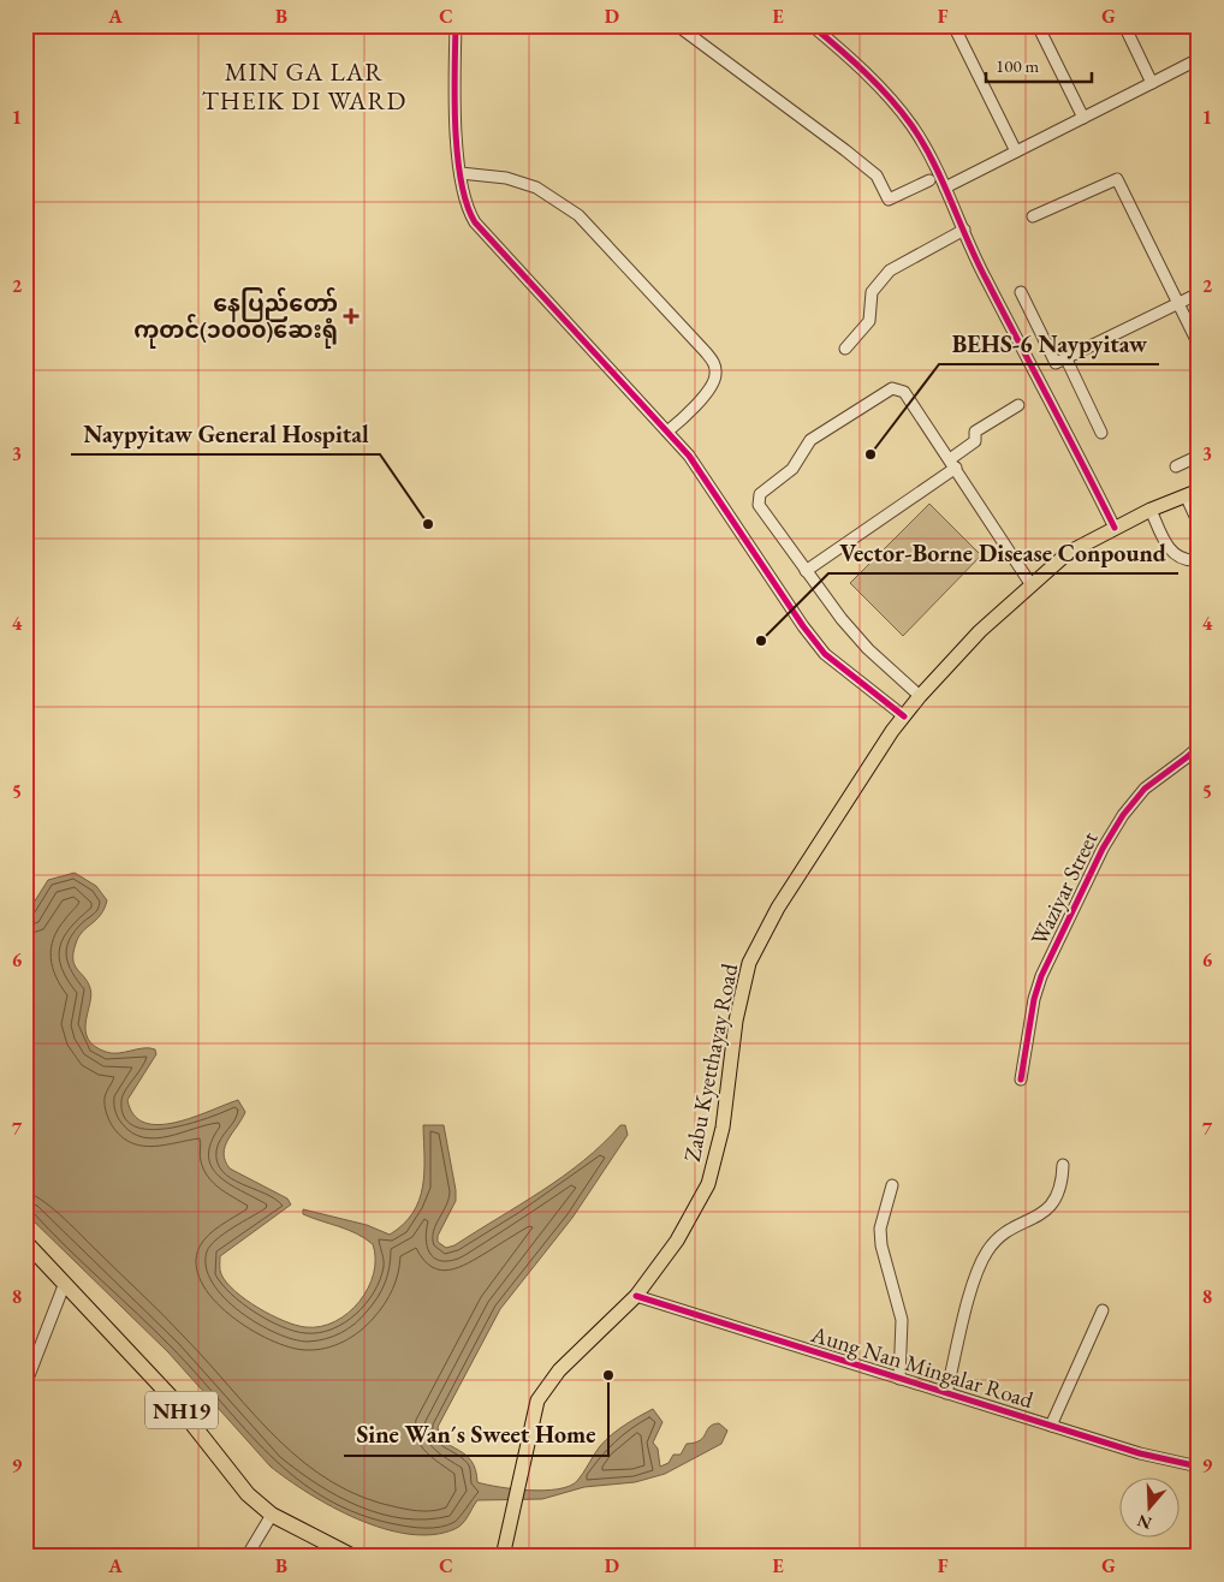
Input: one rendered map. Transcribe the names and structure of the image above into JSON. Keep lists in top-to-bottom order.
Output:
{
  "streets": {
    "highway": ["NH19"],
    "main road": ["Zabu Kyetthayay Road"],
    "street": ["Waziyar Street", "Aung Nan Mingalar Road"]
  },
  "crossings": [
    ["Zabu Kyetthayay Road", "Aung Nan Mingalar Road"]
  ],
  "districts": ["MIN GA LAR THEIK DI WARD"],
  "places": {
    "health": ["နေပြည်တော် ကုတင်(၁၀၀၀)ဆေးရုံ"],
    "other": [
      "BEHS-6 Naypyitaw",
      "Naypyitaw General Hospital",
      "Vector-Borne Disease Conpound",
      "Sine Wan´s Sweet Home"
    ]
  },
  "scale_bar": "100 m",
  "north": "bottom",
  "grid": {
    "columns": [
      "A",
      "B",
      "C",
      "D",
      "E",
      "F",
      "G"
    ],
    "rows": [
      "1",
      "2",
      "3",
      "4",
      "5",
      "6",
      "7",
      "8",
      "9"
    ]
  }
}
